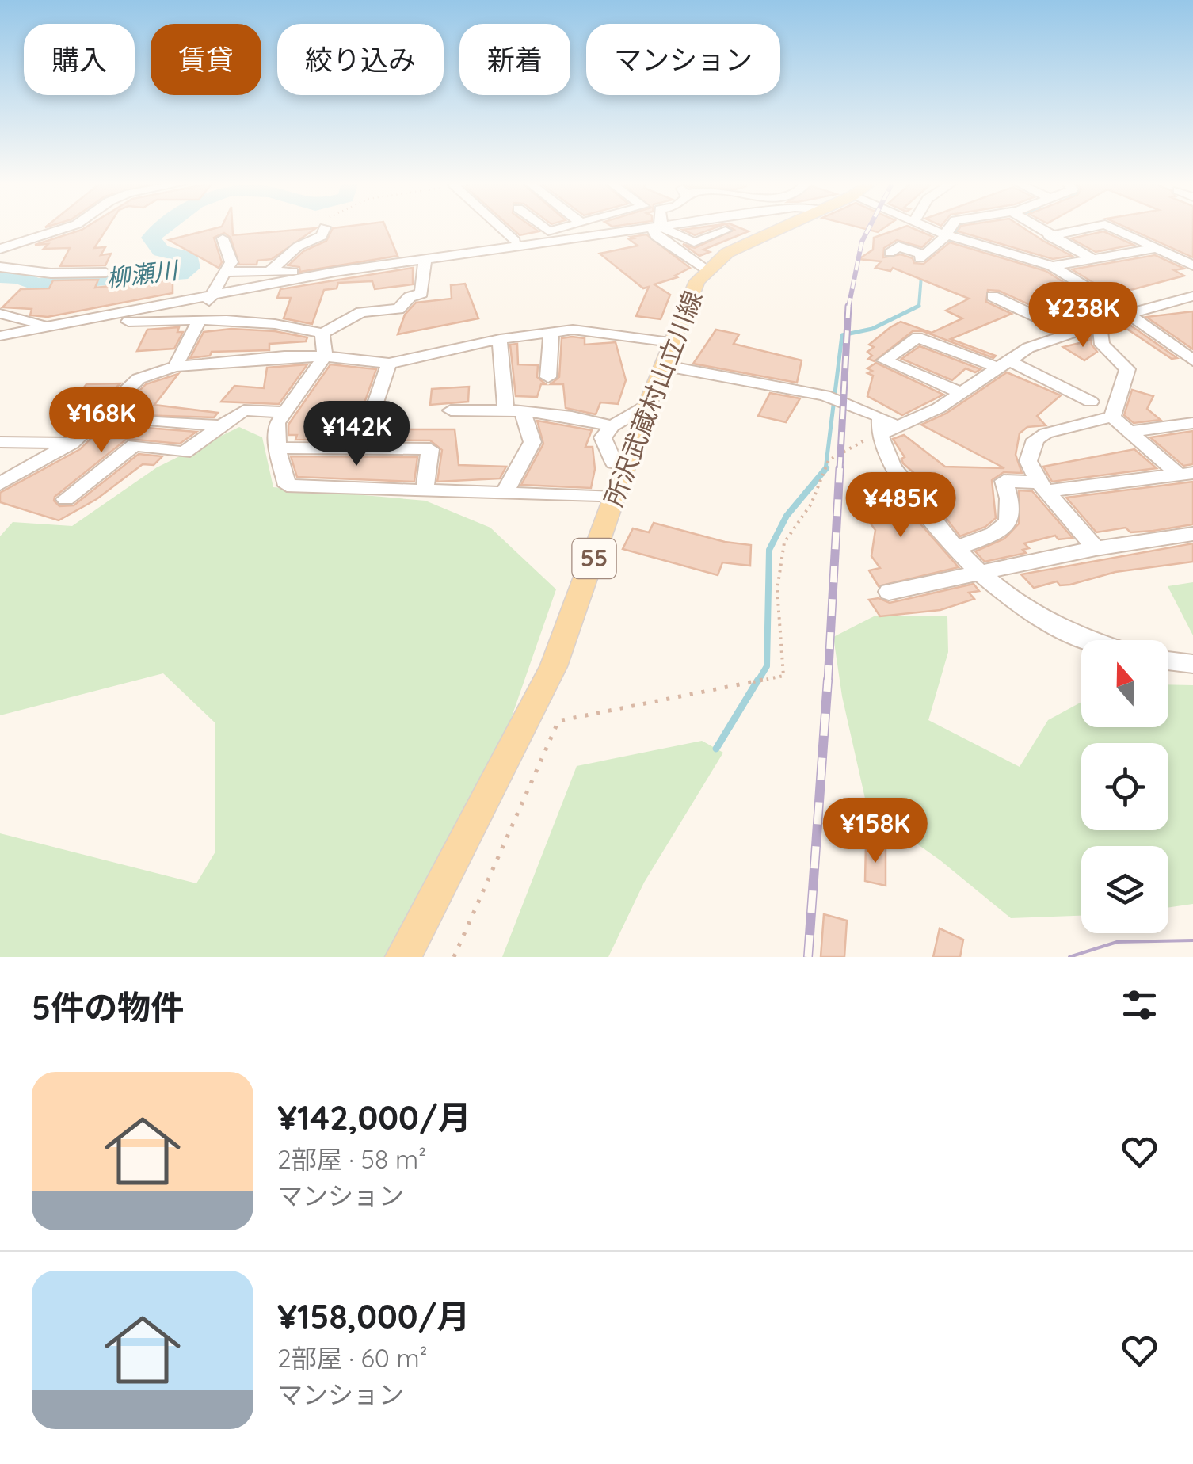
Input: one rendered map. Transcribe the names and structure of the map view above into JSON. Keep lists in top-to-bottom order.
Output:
{
  "streets": {
    "main road": ["所沢武蔵村山立川線", "55"]
  },
  "water": ["柳瀬川"],
  "north": "top",
  "page": {
    "chip": [
      "購入",
      "賃貸",
      "絞り込み",
      "新着",
      "マンション"
    ],
    "price": [
      "¥238K",
      "¥168K",
      "¥142K",
      "¥485K",
      "¥158K"
    ],
    "heading": "5件の物件",
    "list": [
      {
        "name": "¥142,000/月",
        "note": "2部屋 · 58 m² · マンション"
      },
      {
        "name": "¥158,000/月",
        "note": "2部屋 · 60 m² · マンション"
      }
    ]
  }
}
